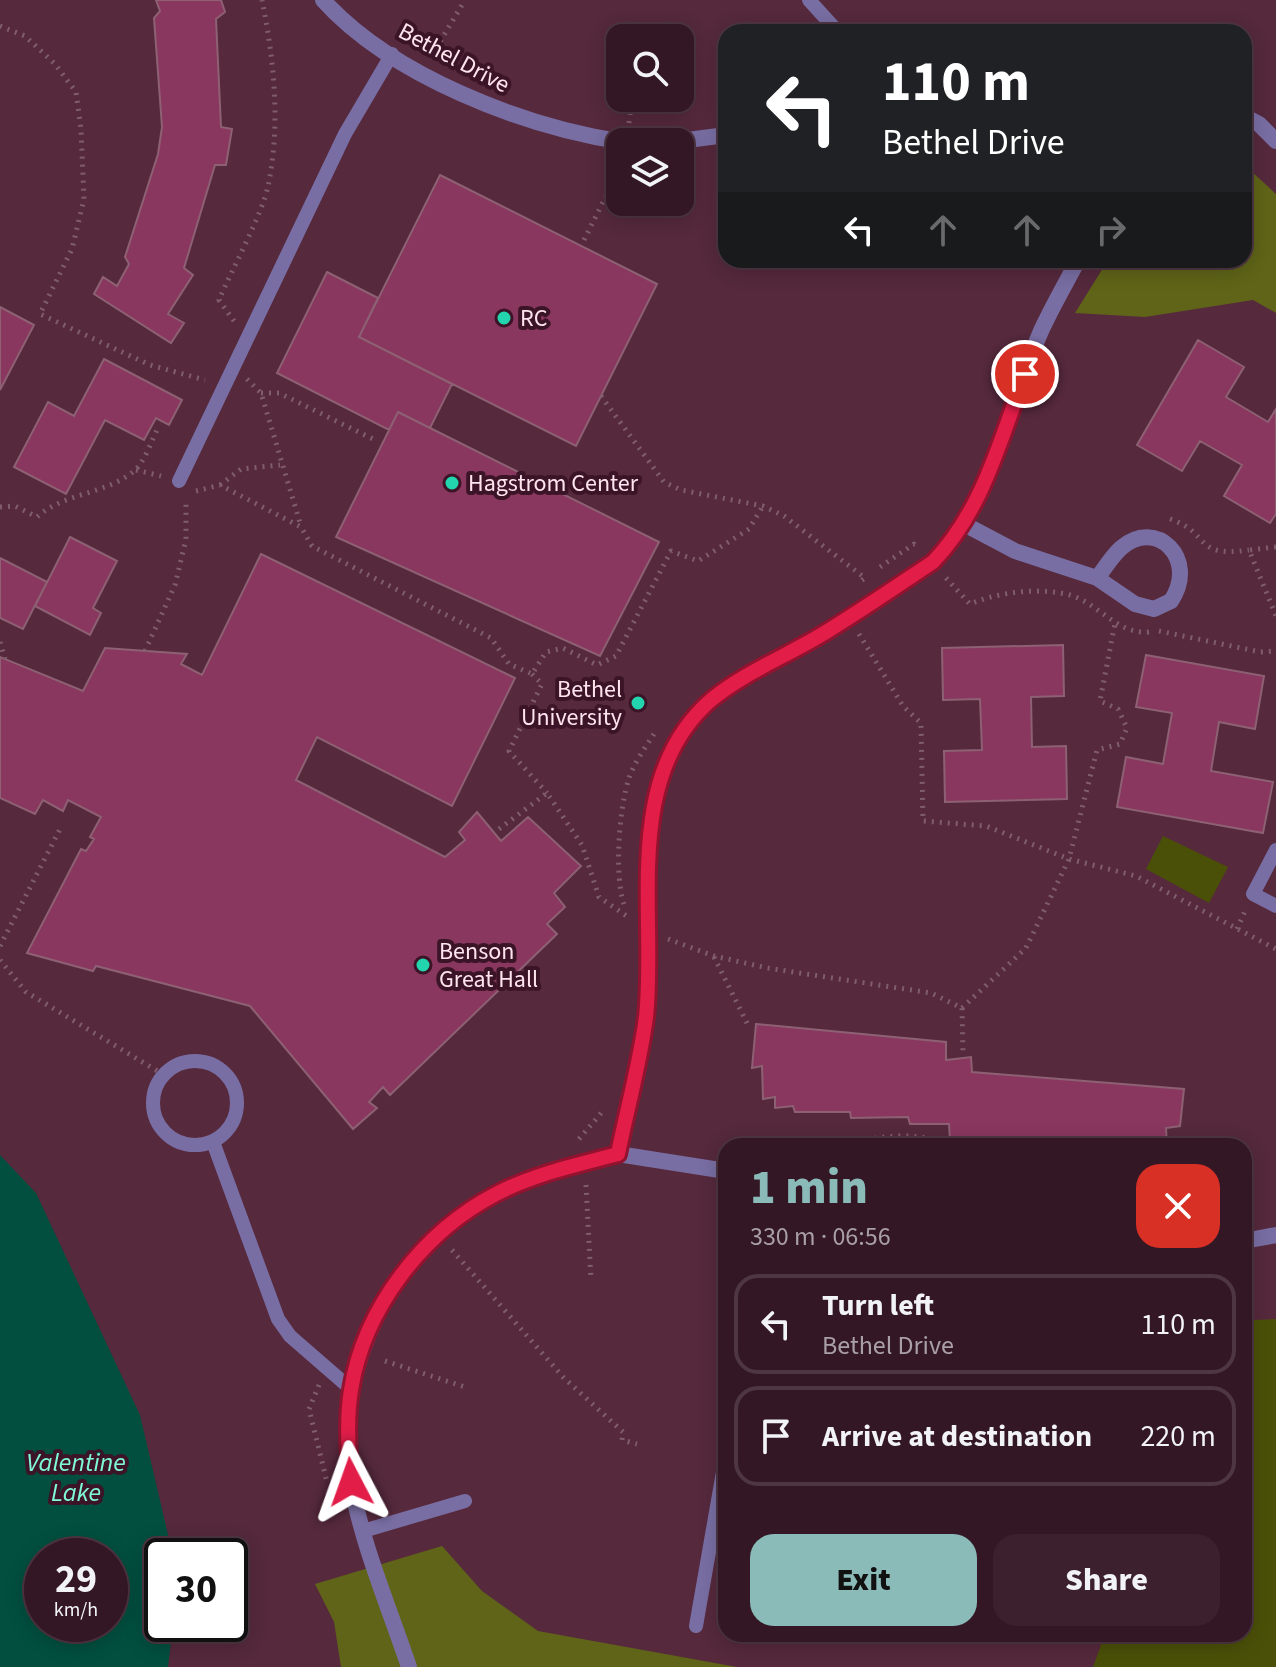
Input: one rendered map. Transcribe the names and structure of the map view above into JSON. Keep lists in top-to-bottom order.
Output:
{
  "streets": {
    "street": ["Bethel Drive"]
  },
  "water": ["Valentine Lake"],
  "places": [
    "RC",
    "Hagstrom Center",
    "Bethel University",
    "Benson Great Hall"
  ],
  "page": {
    "turn": ["110 m", "Bethel Drive"],
    "heading": ["1 min", "330 m · 06:56"],
    "list": [
      {
        "name": "Turn left",
        "note": "Bethel Drive",
        "value": "110 m"
      },
      {
        "name": "Arrive at destination",
        "value": "220 m"
      }
    ],
    "buttons": ["Exit", "Share"],
    "speed": "29 km/h",
    "limit": "30"
  }
}
